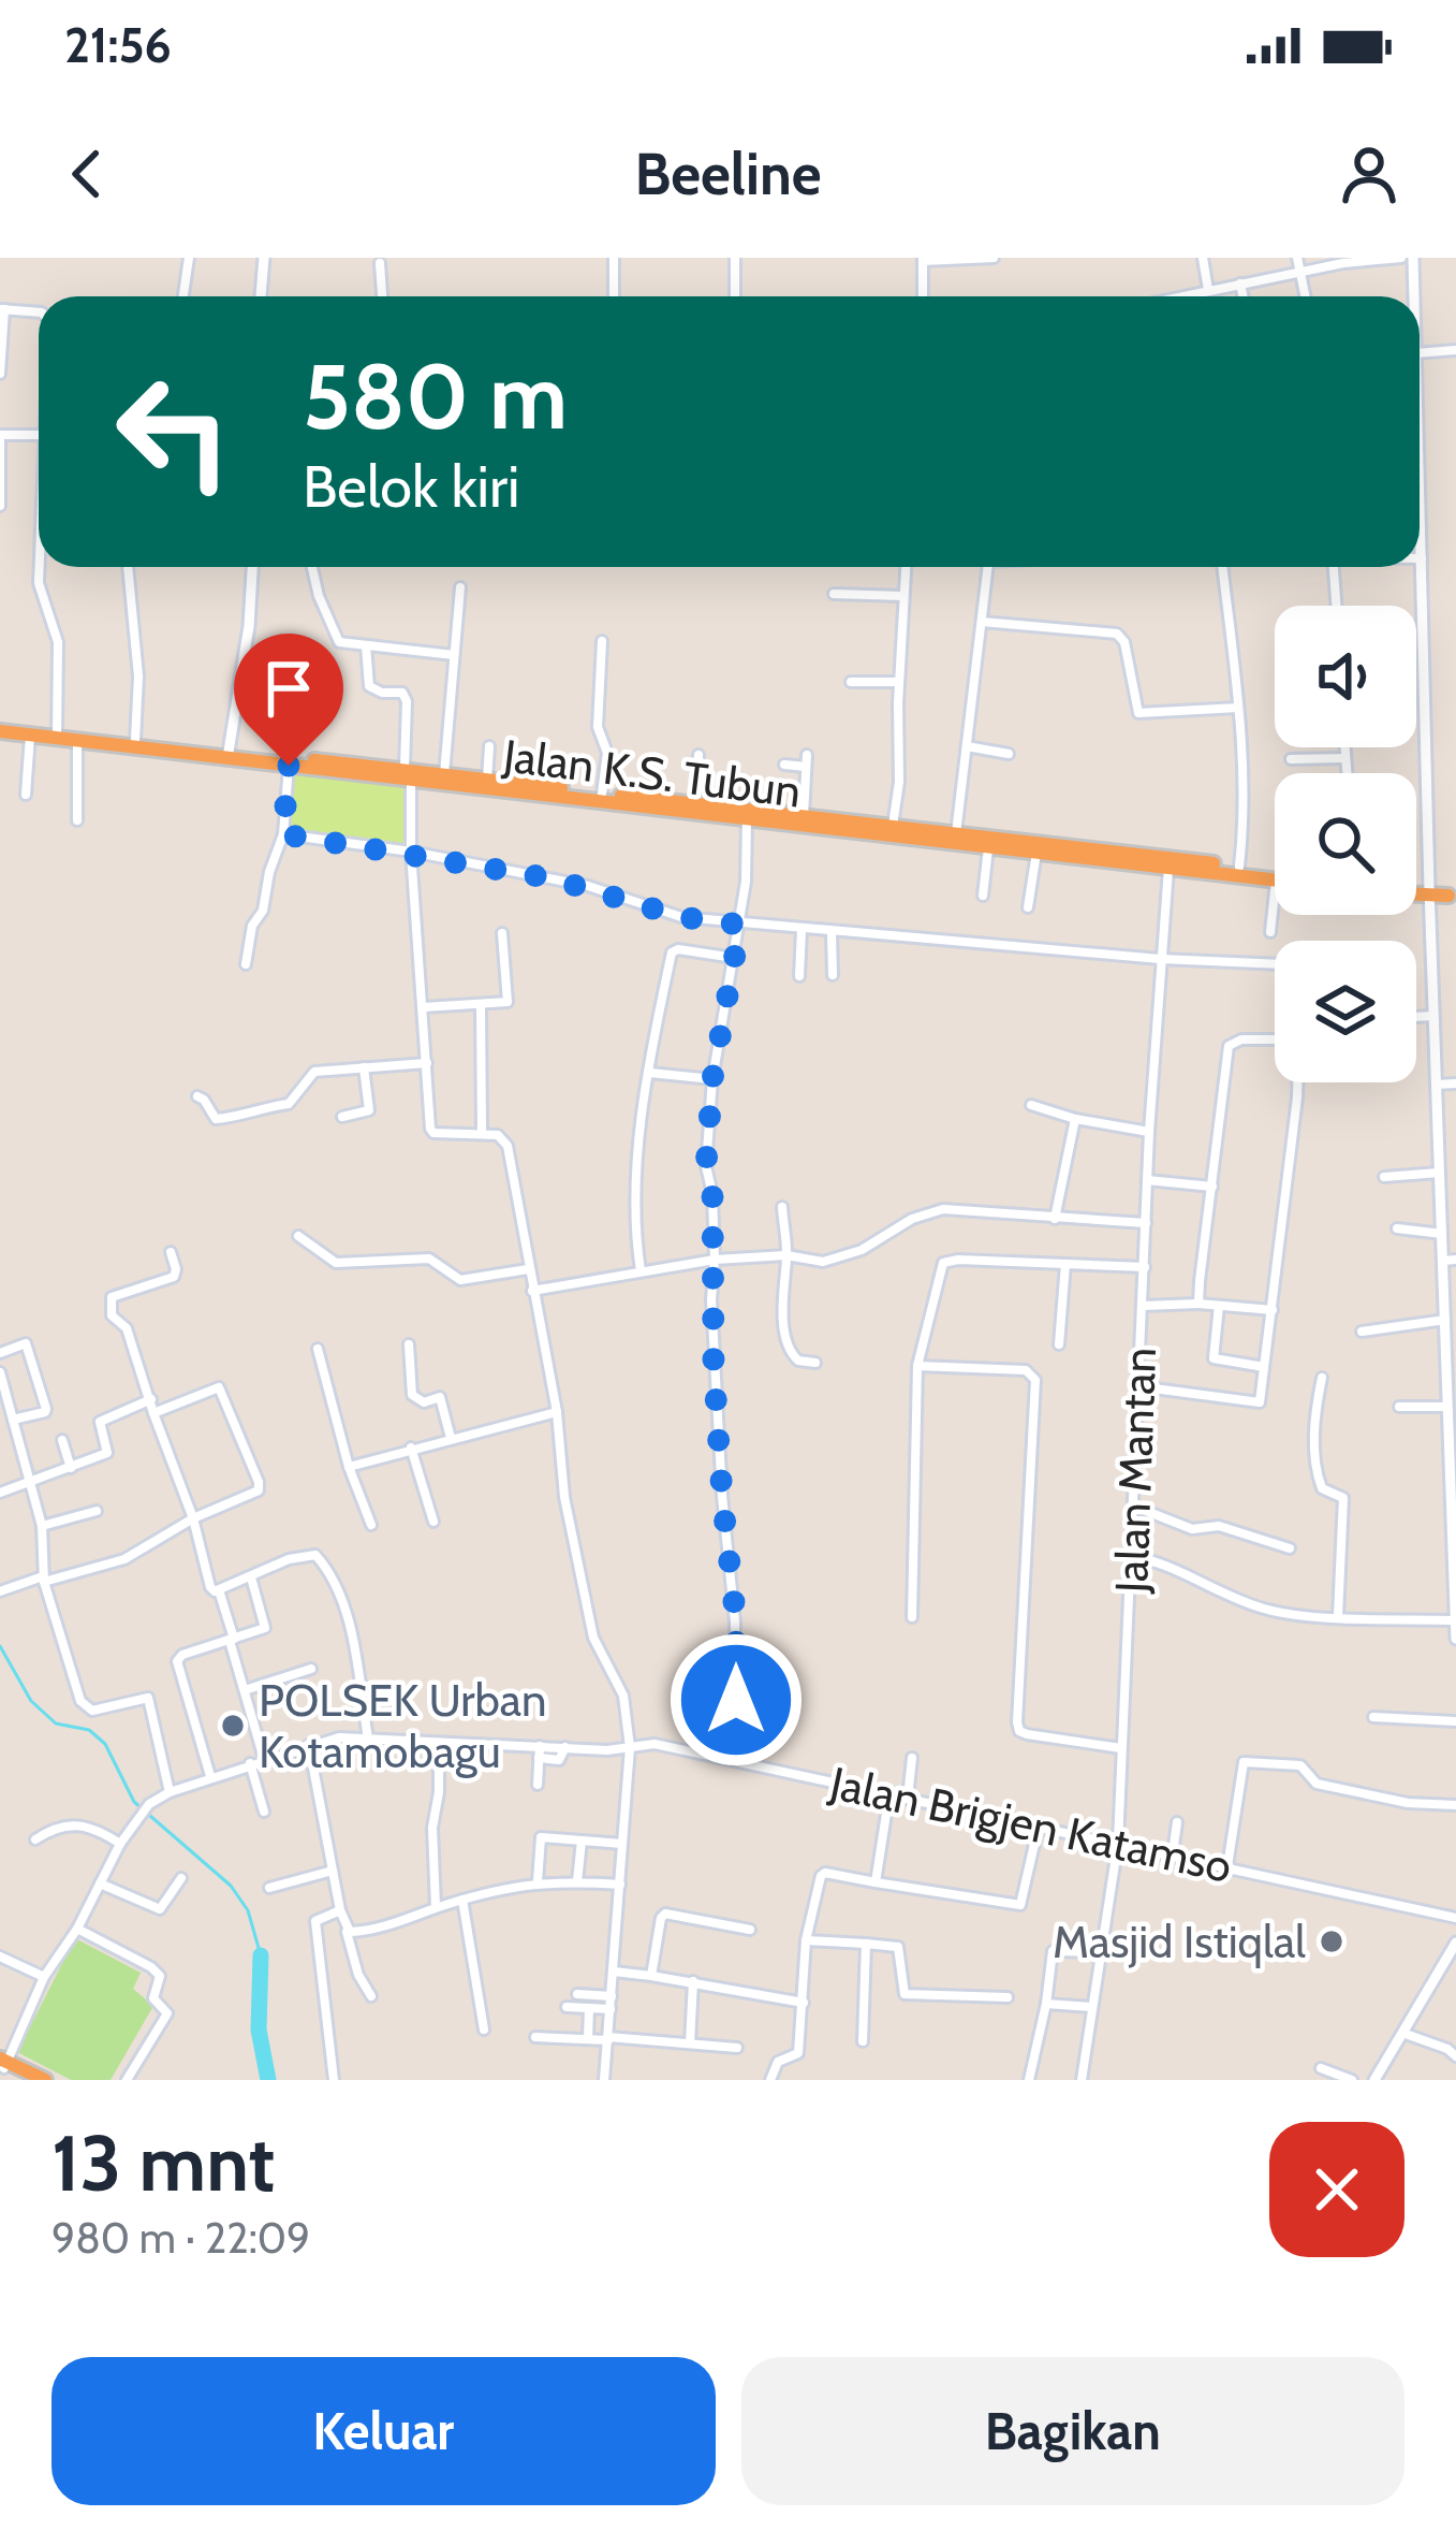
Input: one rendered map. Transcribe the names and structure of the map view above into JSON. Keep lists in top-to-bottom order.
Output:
{
  "streets": {
    "highway": ["Jalan K.S. Tubun"],
    "street": ["Jalan Mantan", "Jalan Brigjen Katamso"]
  },
  "crossings": [
    ["Jalan K.S. Tubun", "Jalan Mantan"],
    ["Jalan Mantan", "Jalan Brigjen Katamso"]
  ],
  "places": ["POLSEK Urban Kotamobagu", "Masjid Istiqlal"],
  "page": {
    "status": "21:56",
    "header": "Beeline",
    "turn": ["580 m", "Belok kiri"],
    "heading": ["13 mnt", "980 m · 22:09"],
    "buttons": ["Keluar", "Bagikan"]
  }
}
